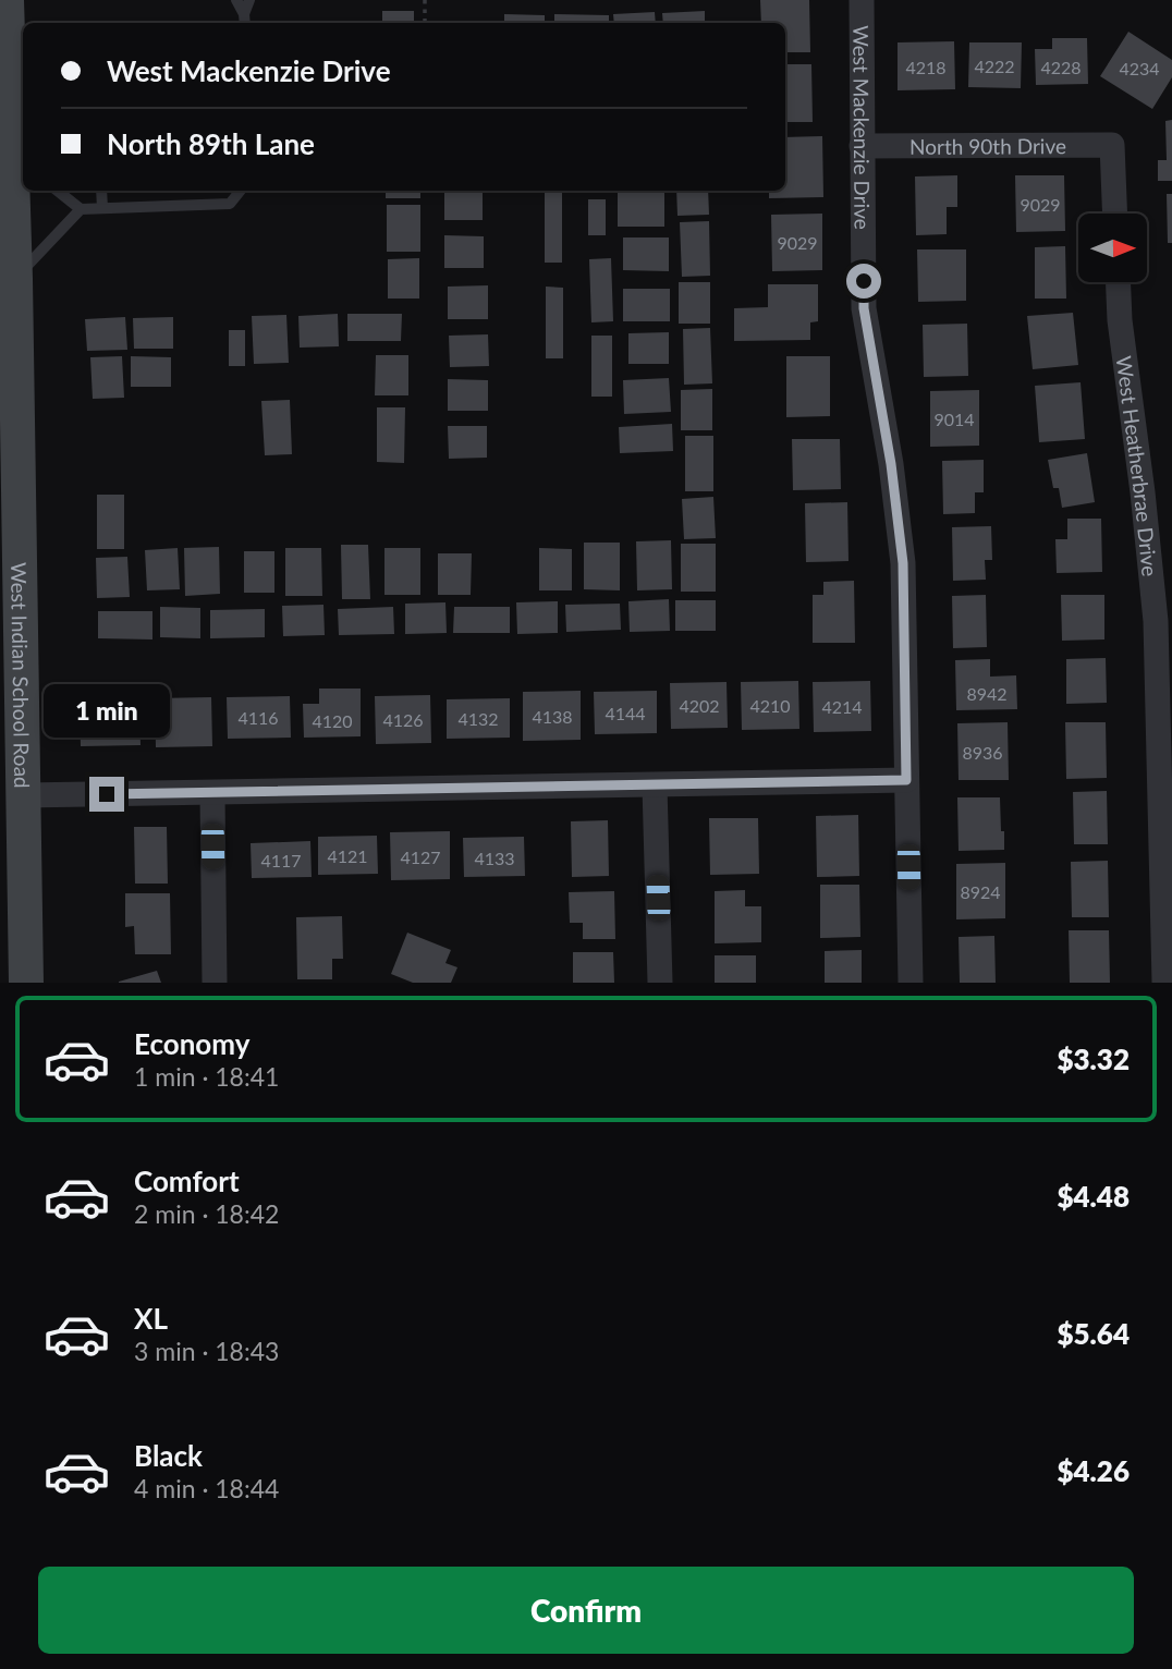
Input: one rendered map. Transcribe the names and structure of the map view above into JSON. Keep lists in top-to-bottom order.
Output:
{
  "streets": {
    "main road": ["West Indian School Road"],
    "street": ["West Mackenzie Drive", "North 90th Drive", "West Heatherbrae Drive"]
  },
  "crossings": [
    ["West Mackenzie Drive", "North 90th Drive"]
  ],
  "house_numbers": [
    "4222",
    "4218",
    "4228",
    "4234",
    "9029",
    "9029",
    "9014",
    "8942",
    "4202",
    "4210",
    "4214",
    "4144",
    "4138",
    "4116",
    "4132",
    "4126",
    "4120",
    "8936",
    "4121",
    "4127",
    "4133",
    "4117",
    "8924"
  ],
  "north": "right",
  "page": {
    "banner": ["West Mackenzie Drive", "North 89th Lane"],
    "bubble": "1 min",
    "list": [
      {
        "name": "Economy",
        "note": "1 min · 18:41",
        "value": "$3.32"
      },
      {
        "name": "Comfort",
        "note": "2 min · 18:42",
        "value": "$4.48"
      },
      {
        "name": "XL",
        "note": "3 min · 18:43",
        "value": "$5.64"
      },
      {
        "name": "Black",
        "note": "4 min · 18:44",
        "value": "$4.26"
      }
    ],
    "buttons": "Confirm"
  }
}
